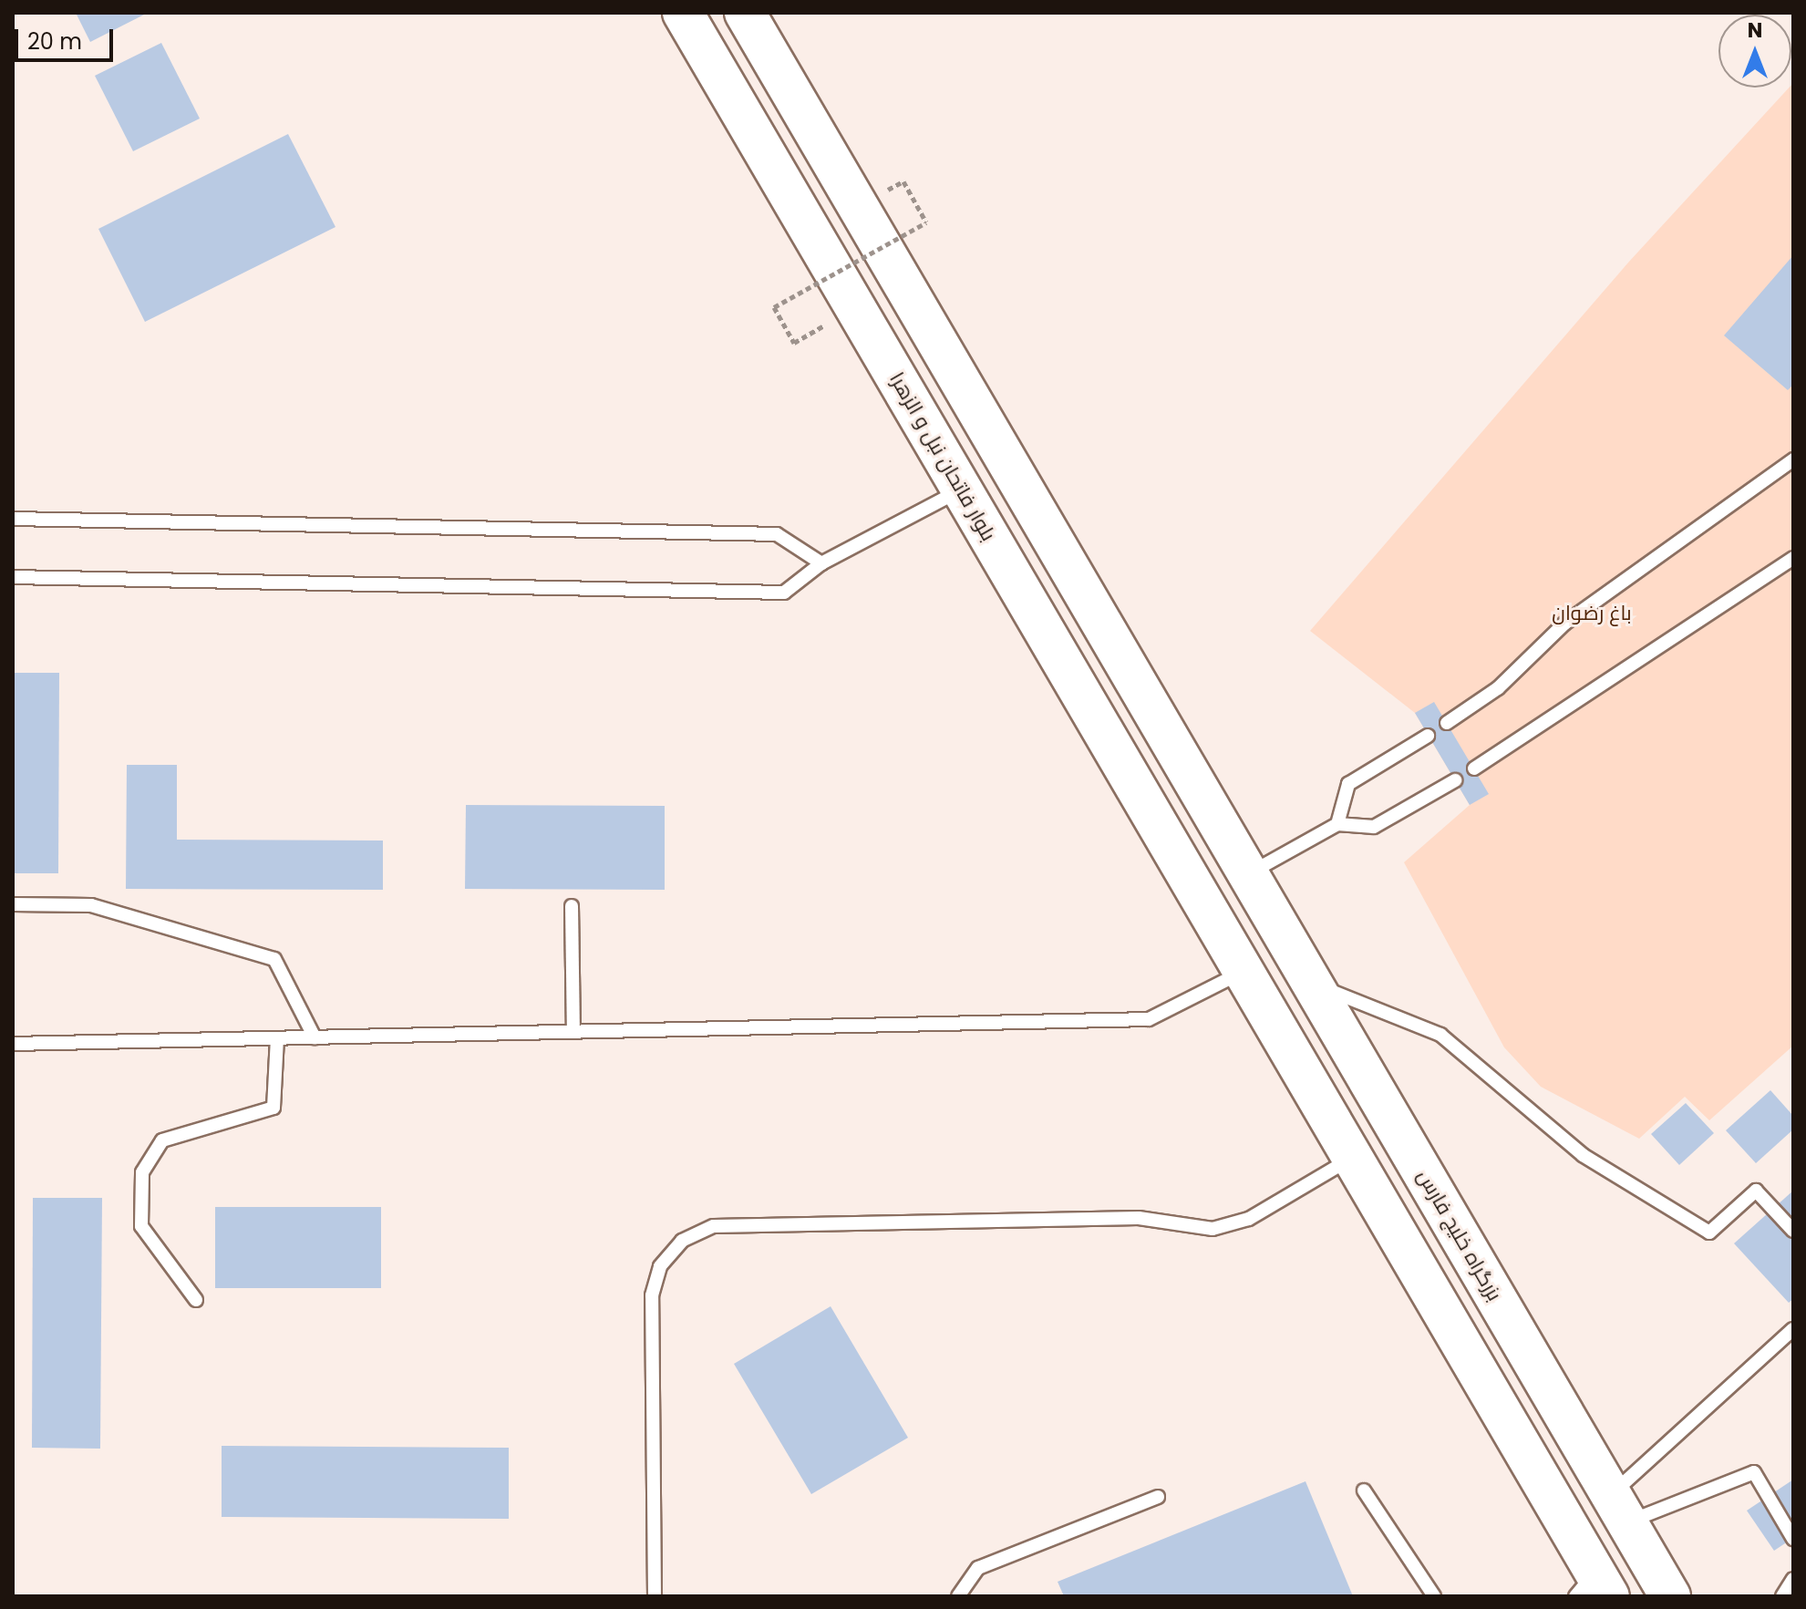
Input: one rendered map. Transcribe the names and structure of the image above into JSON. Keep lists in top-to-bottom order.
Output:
{
  "streets": {
    "highway": ["بلوار فاتحان نبل و الزهرا", "بزرگراه خلیج فارس"]
  },
  "parks": ["باغ رضوان"],
  "scale_bar": "20 m",
  "north": "top"
}
